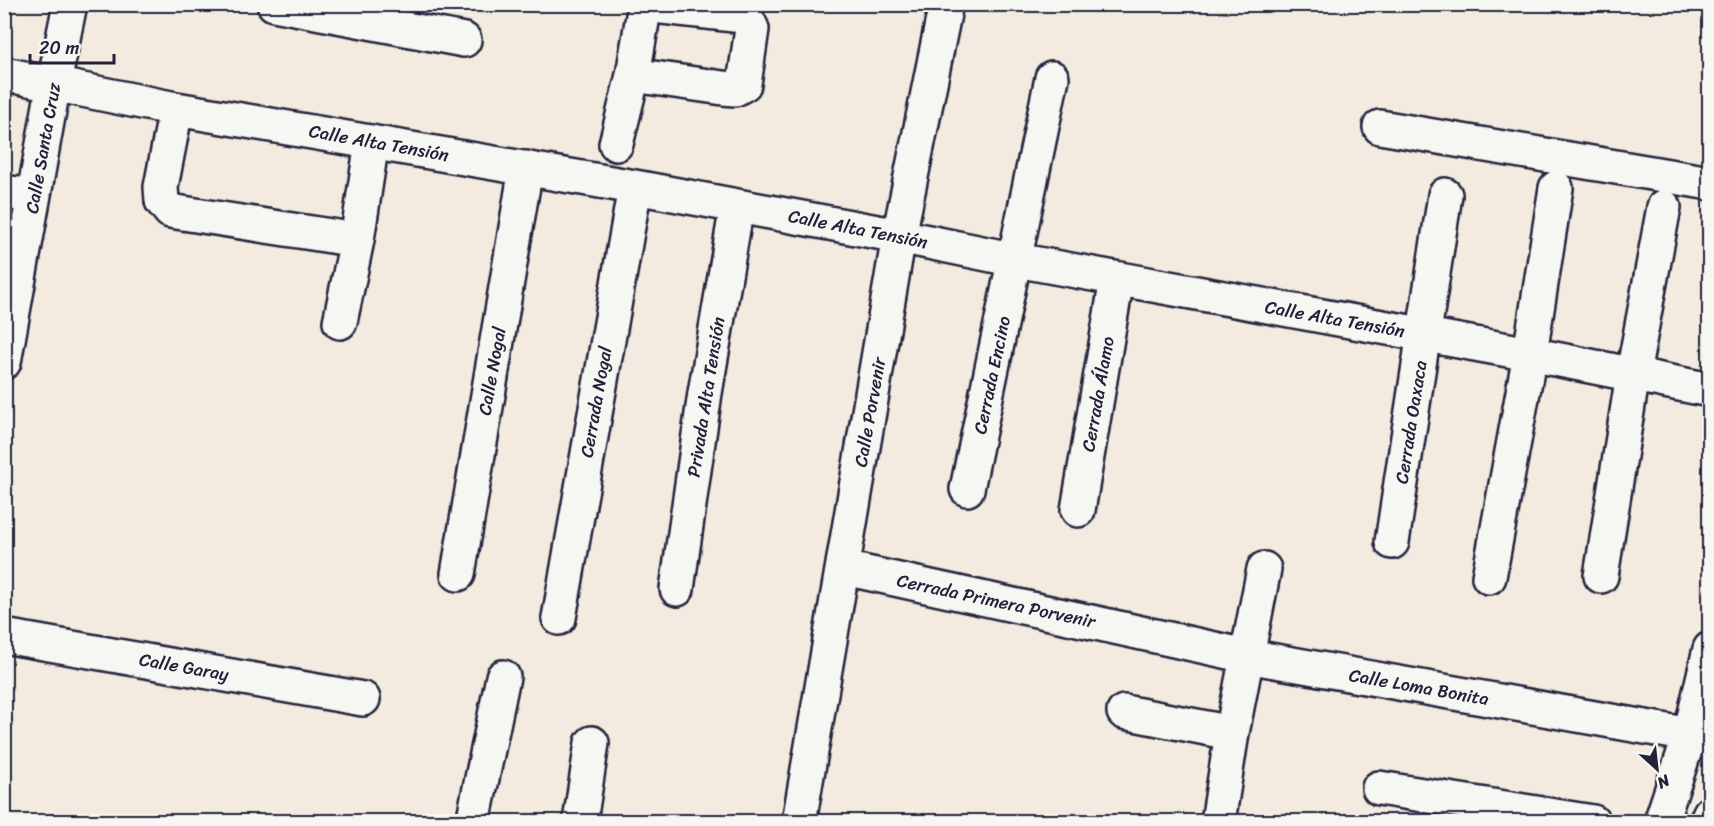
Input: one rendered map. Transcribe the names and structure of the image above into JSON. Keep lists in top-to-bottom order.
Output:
{
  "streets": {
    "street": [
      "Calle Alta Tensión",
      "Calle Santa Cruz",
      "Calle Nogal",
      "Cerrada Encino",
      "Cerrada Álamo",
      "Privada Alta Tensión",
      "Cerrada Nogal",
      "Calle Porvenir",
      "Cerrada Oaxaca",
      "Cerrada Primera Porvenir",
      "Calle Garay",
      "Calle Loma Bonita"
    ]
  },
  "crossings": [
    ["Calle Alta Tensión", "Calle Santa Cruz"],
    ["Calle Alta Tensión", "Calle Nogal"],
    ["Calle Alta Tensión", "Cerrada Encino"],
    ["Calle Alta Tensión", "Cerrada Álamo"],
    ["Calle Alta Tensión", "Privada Alta Tensión"],
    ["Calle Alta Tensión", "Cerrada Nogal"],
    ["Calle Alta Tensión", "Calle Porvenir"],
    ["Calle Alta Tensión", "Cerrada Oaxaca"],
    ["Calle Porvenir", "Cerrada Primera Porvenir"],
    ["Cerrada Primera Porvenir", "Calle Loma Bonita"]
  ],
  "scale_bar": "20 m",
  "north": "bottom right"
}
